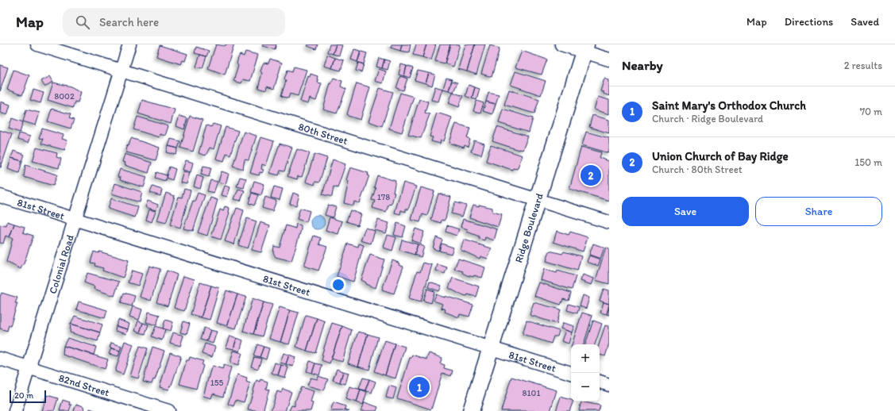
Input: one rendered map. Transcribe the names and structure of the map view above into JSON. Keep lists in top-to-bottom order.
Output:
{
  "streets": {
    "street": [
      "80th Street",
      "81st Street",
      "Ridge Boulevard",
      "Colonial Road",
      "82nd Street"
    ]
  },
  "crossings": [
    ["80th Street", "Ridge Boulevard"],
    ["80th Street", "Colonial Road"],
    ["81st Street", "Ridge Boulevard"],
    ["81st Street", "Colonial Road"],
    ["Colonial Road", "82nd Street"]
  ],
  "house_numbers": [
    "8002",
    "178",
    "155",
    "8101"
  ],
  "scale_bar": "20 m",
  "page": {
    "header": "Map",
    "search": "Search here",
    "nav": ["Map", "Directions", "Saved"],
    "heading": ["Nearby", "2 results"],
    "list": [
      {
        "mark": "1",
        "name": "Saint Mary's Orthodox Church",
        "note": "Church · Ridge Boulevard",
        "value": "70 m"
      },
      {
        "mark": "2",
        "name": "Union Church of Bay Ridge",
        "note": "Church · 80th Street",
        "value": "150 m"
      }
    ],
    "pins": ["2", "1"],
    "buttons": ["Save", "Share"],
    "map_buttons": ["+", "−"],
    "scale": "20 m"
  }
}
